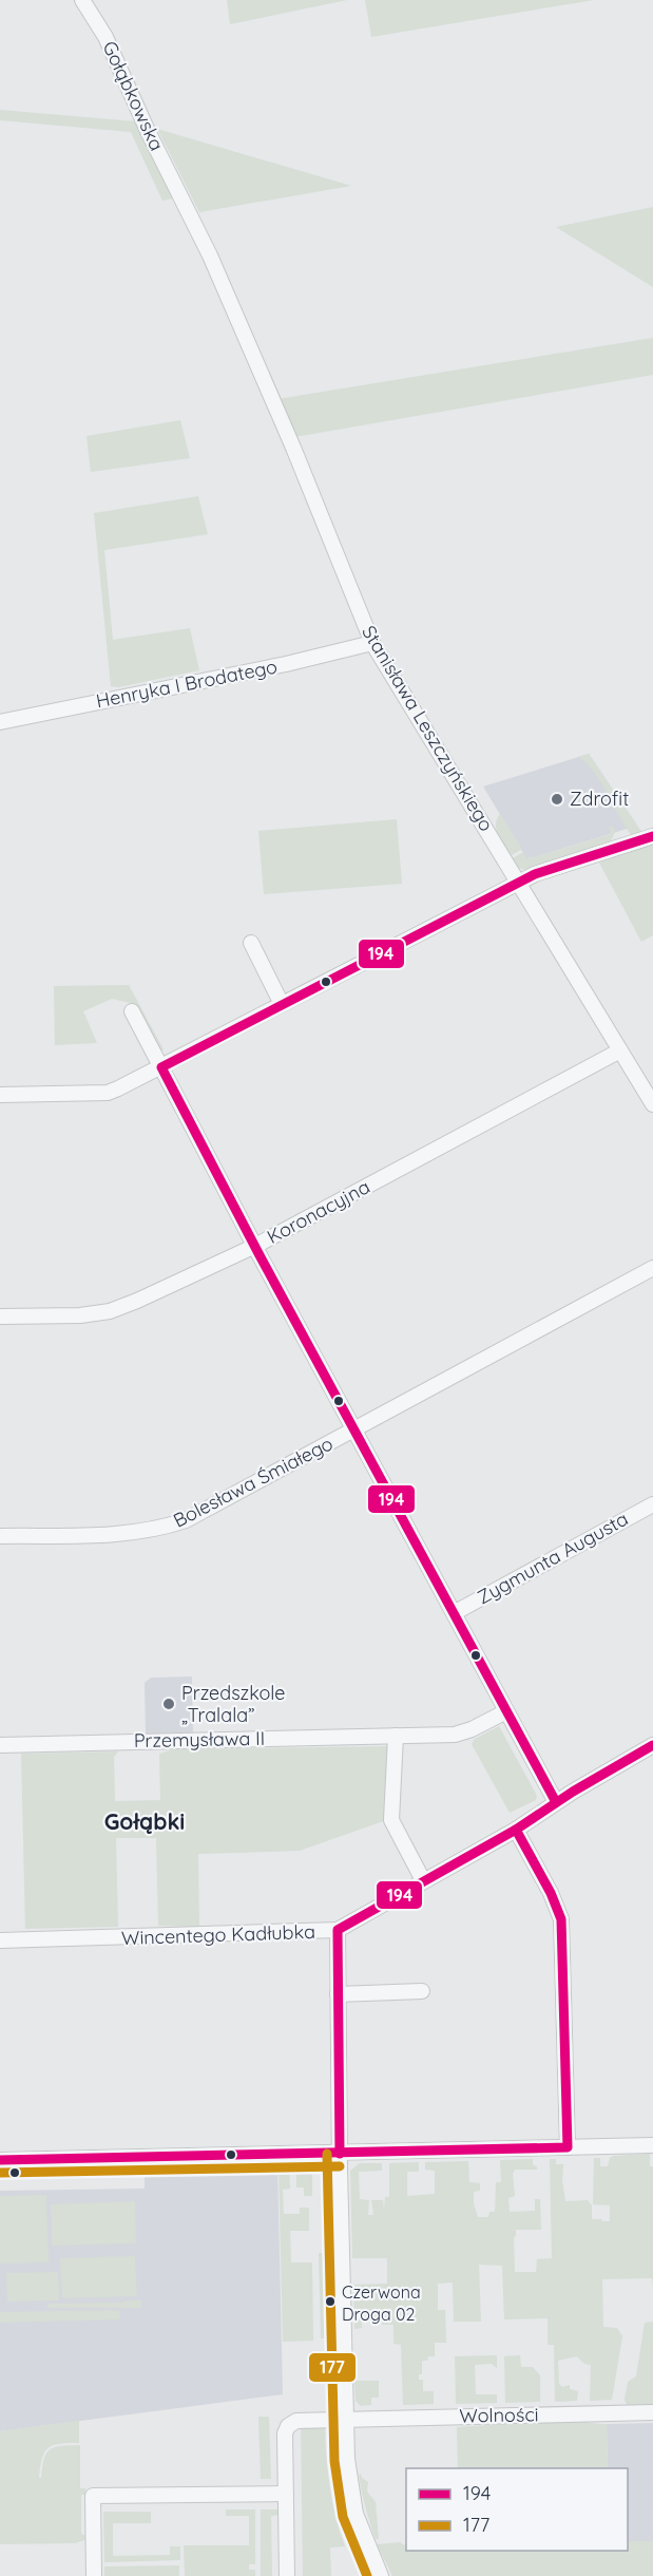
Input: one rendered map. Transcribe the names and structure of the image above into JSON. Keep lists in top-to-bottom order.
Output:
{
  "streets": {
    "street": [
      "Gołąbkowska",
      "Henryka I Brodatego",
      "Stanisława Leszczyńskiego",
      "Koronacyjna",
      "Bolesława Śmiałego",
      "Zygmunta Augusta",
      "Przemysława II",
      "Wincentego Kadłubka",
      "Wolności"
    ]
  },
  "crossings": [
    ["Gołąbkowska", "Stanisława Leszczyńskiego"],
    ["Henryka I Brodatego", "Stanisława Leszczyńskiego"],
    ["Stanisława Leszczyńskiego", "Koronacyjna"]
  ],
  "districts": ["Gołąbki"],
  "places": ["Zdrofit", "Przedszkole „Tralala”", "Czerwona Droga 02"],
  "lines": ["transit line 194", "transit line 177"],
  "legend": ["194", "177"]
}
